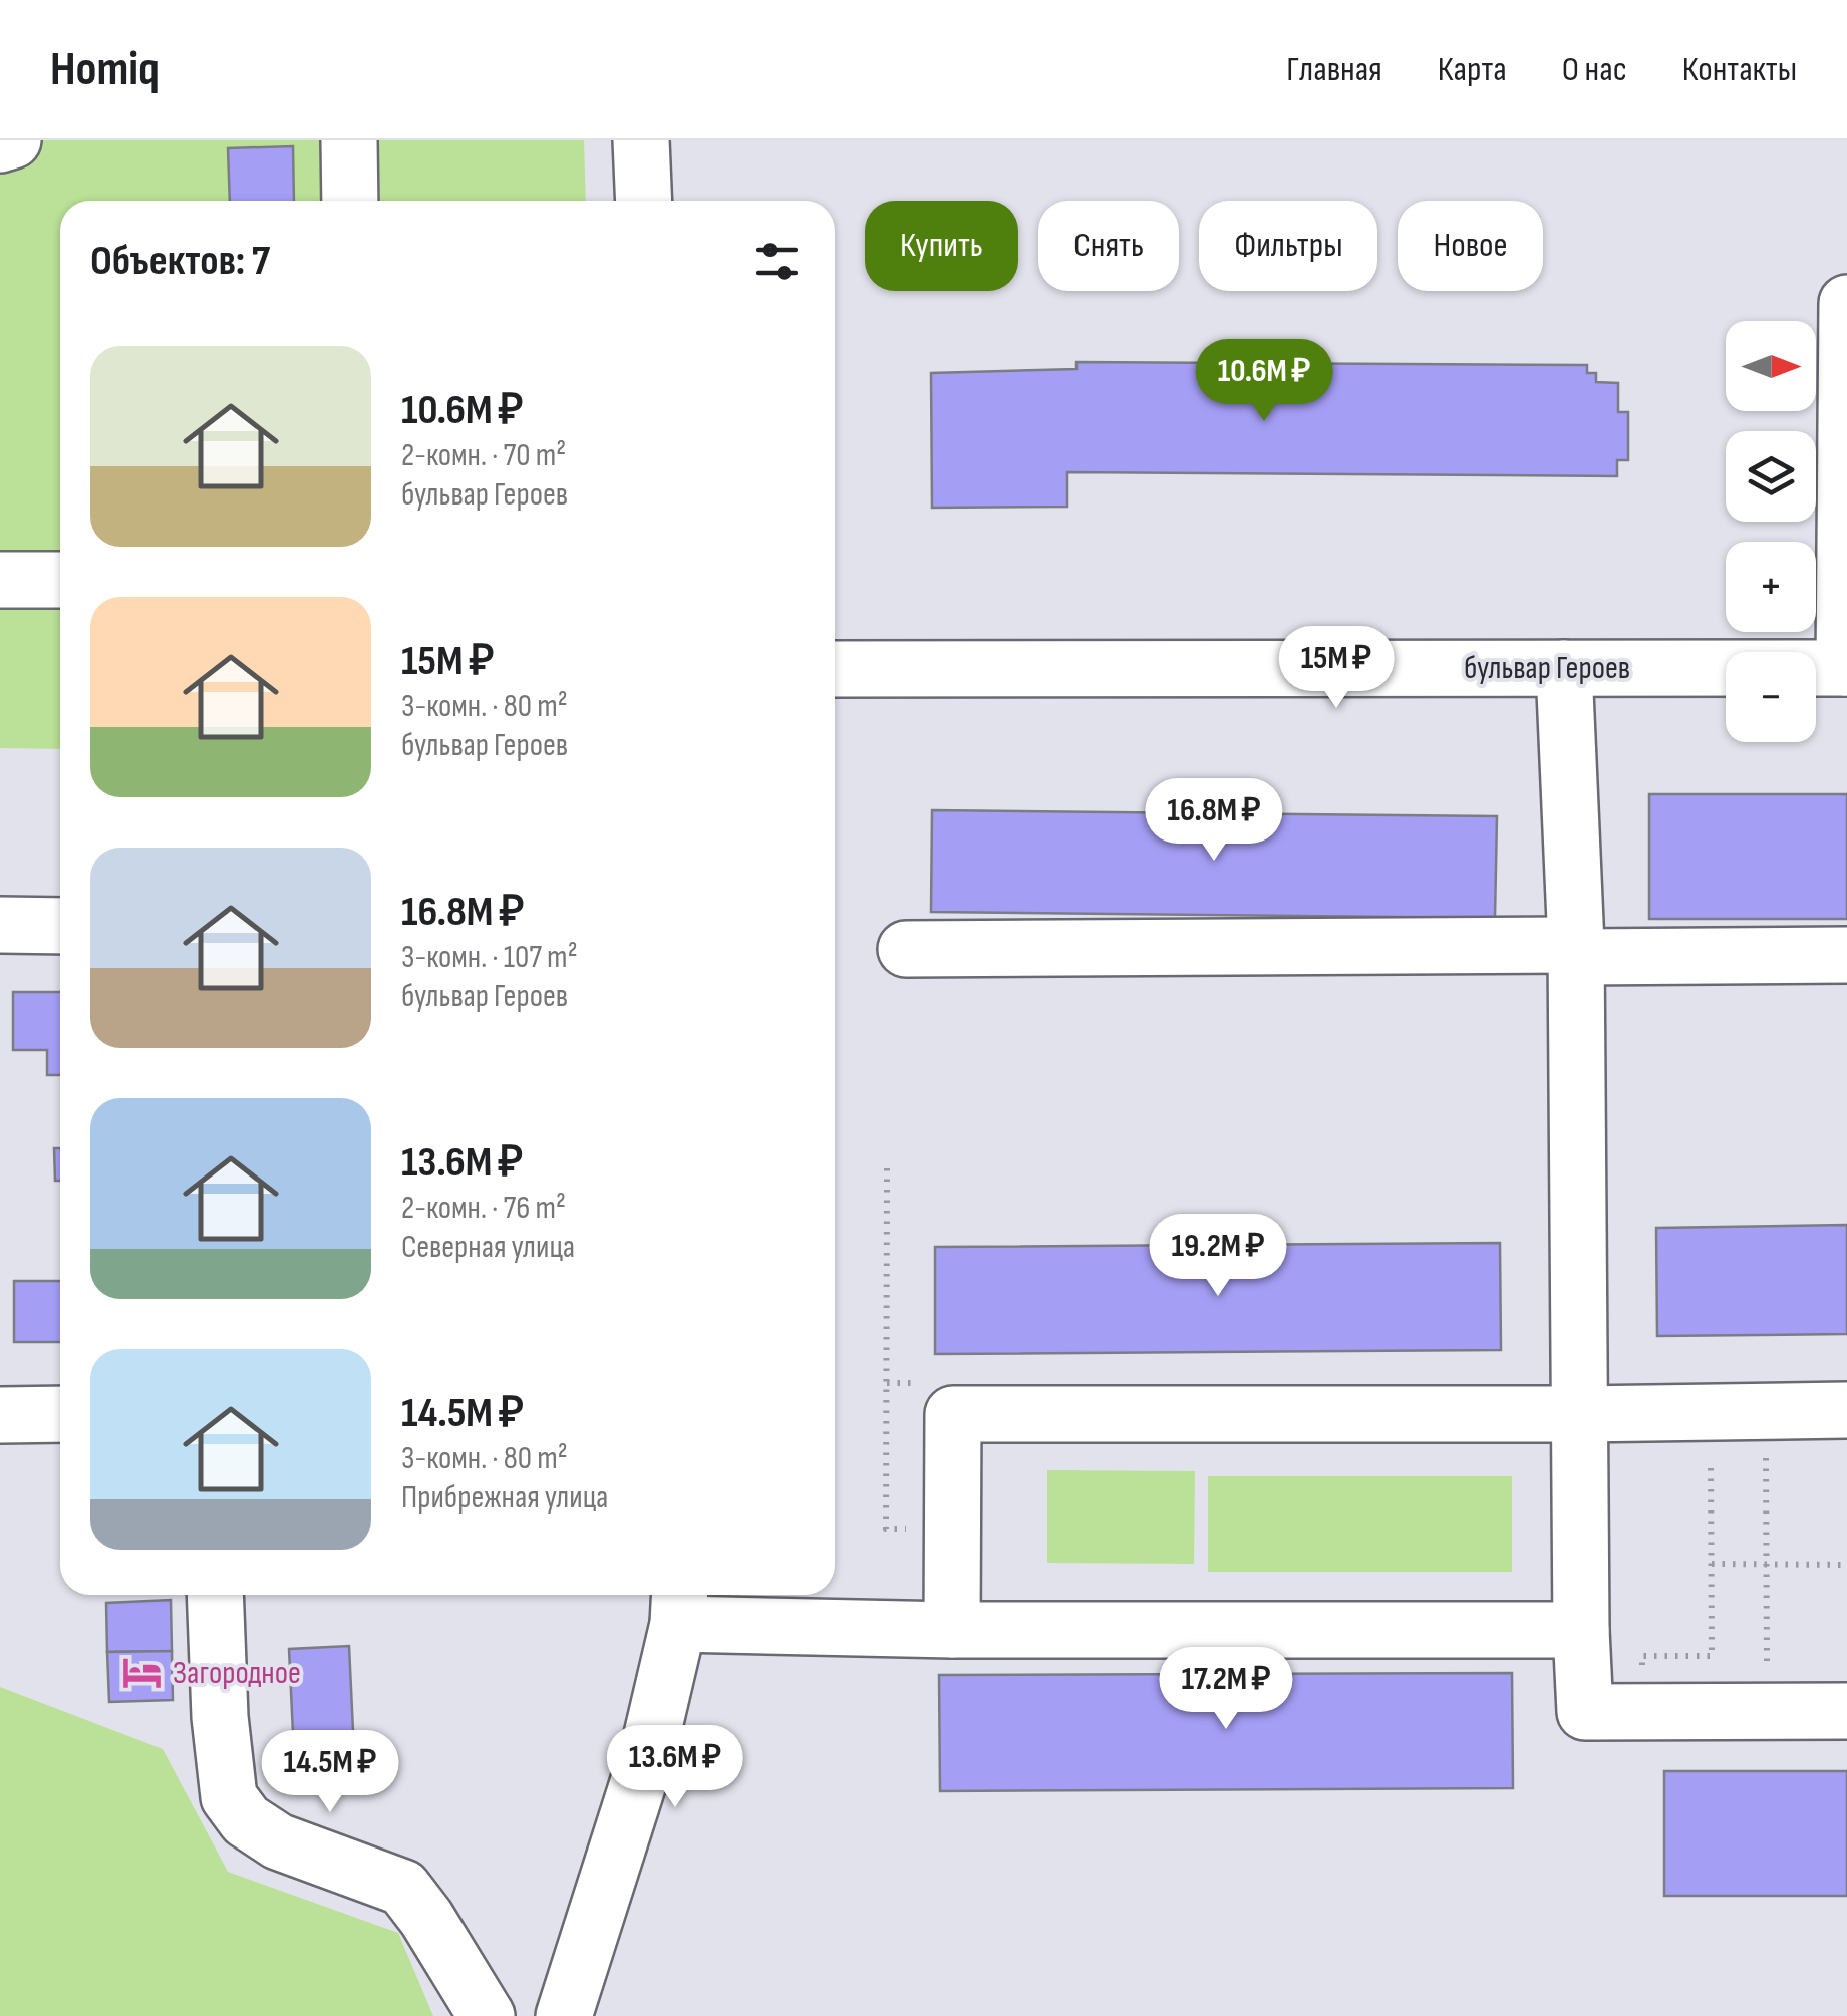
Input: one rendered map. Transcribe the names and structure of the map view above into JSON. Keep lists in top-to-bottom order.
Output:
{
  "streets": {
    "street": ["бульвар Героев"]
  },
  "places": {
    "hotel": ["Загородное"]
  },
  "north": "right",
  "page": {
    "header": "Homiq",
    "nav": [
      "Главная",
      "Карта",
      "О нас",
      "Контакты"
    ],
    "chip": [
      "Купить",
      "Снять",
      "Фильтры",
      "Новое"
    ],
    "heading": "Объектов: 7",
    "map_buttons": ["+", "−"],
    "list": [
      {
        "name": "10.6M ₽",
        "note": "2-комн. · 70 m² · бульвар Героев"
      },
      {
        "name": "15M ₽",
        "note": "3-комн. · 80 m² · бульвар Героев"
      },
      {
        "name": "16.8M ₽",
        "note": "3-комн. · 107 m² · бульвар Героев"
      },
      {
        "name": "13.6M ₽",
        "note": "2-комн. · 76 m² · Северная улица"
      },
      {
        "name": "14.5M ₽",
        "note": "3-комн. · 80 m² · Прибрежная улица"
      }
    ],
    "price": [
      "10.6M ₽",
      "15M ₽",
      "16.8M ₽",
      "19.2M ₽",
      "17.2M ₽",
      "13.6M ₽",
      "14.5M ₽"
    ]
  }
}
